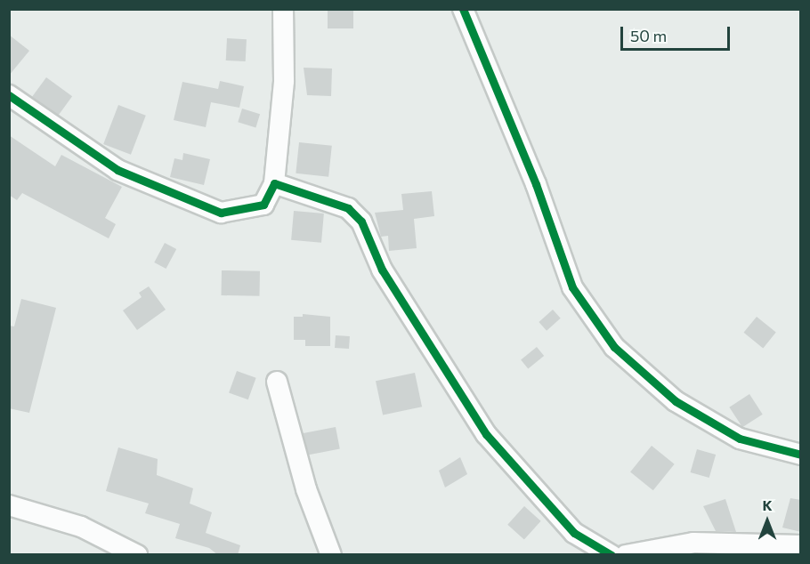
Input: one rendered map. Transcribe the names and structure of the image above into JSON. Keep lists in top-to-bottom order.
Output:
{
  "scale_bar": "50 m",
  "north": "top"
}
